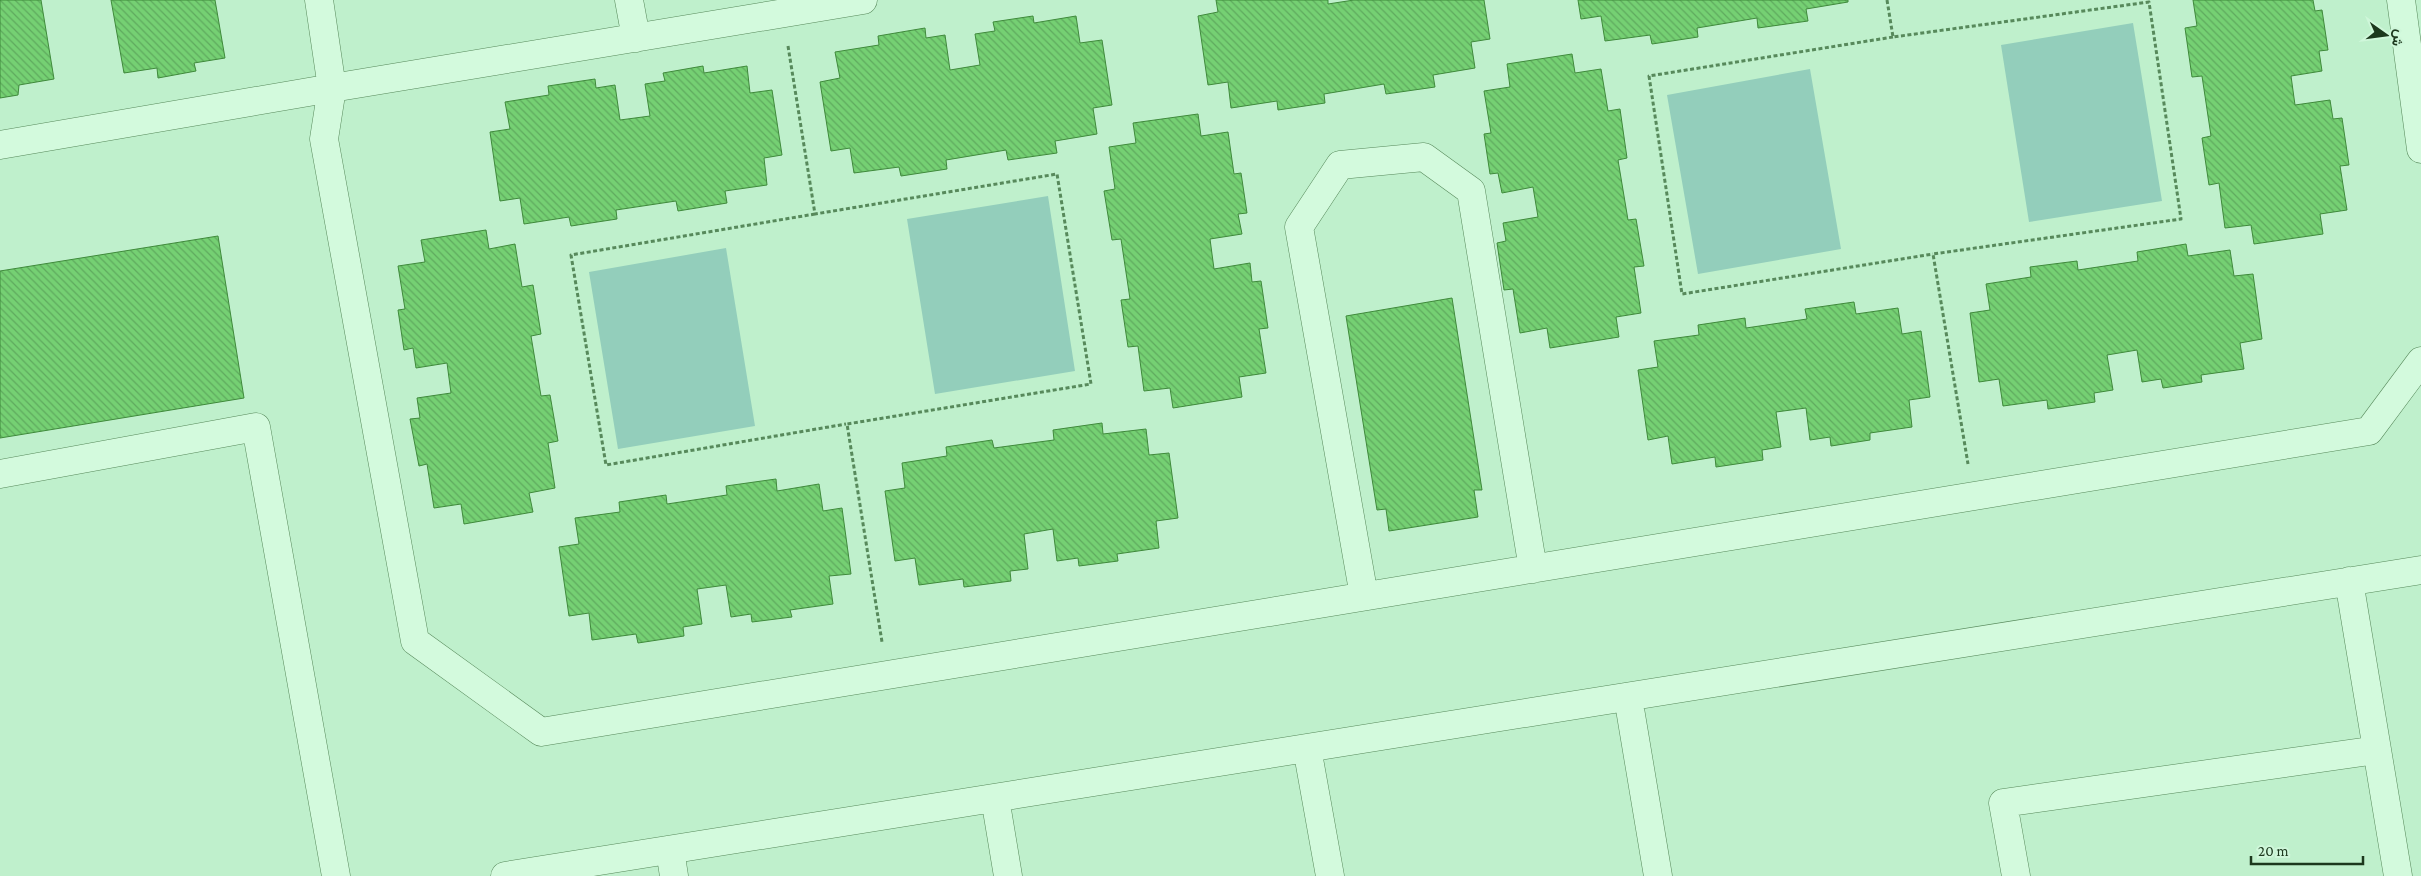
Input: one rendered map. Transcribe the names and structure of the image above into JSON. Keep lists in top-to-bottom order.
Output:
{
  "scale_bar": "20 m",
  "north": "right"
}
